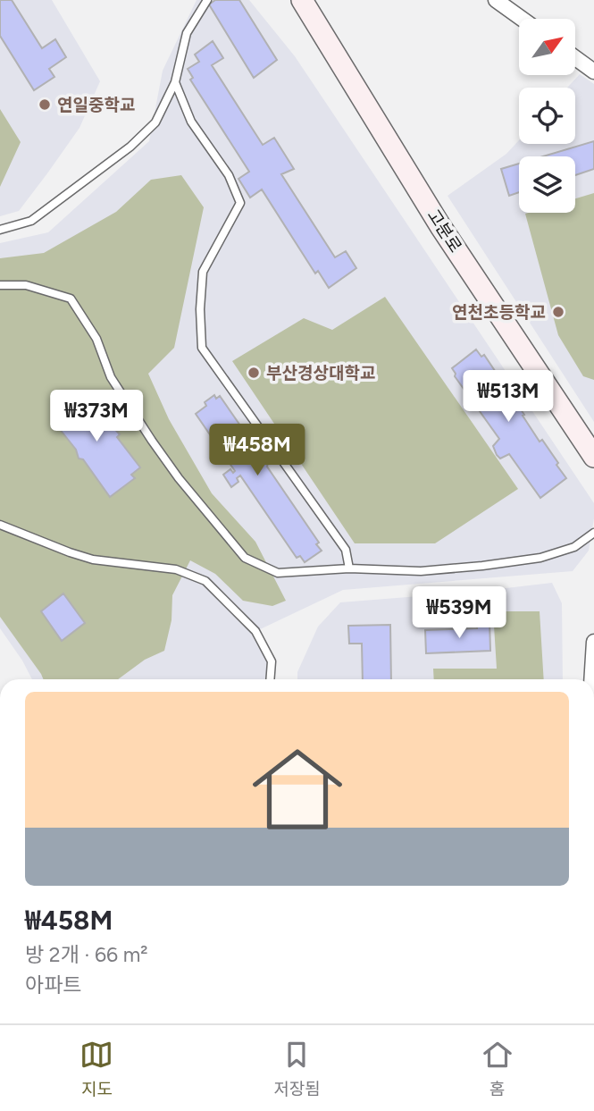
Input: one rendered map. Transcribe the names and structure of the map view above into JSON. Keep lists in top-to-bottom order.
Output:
{
  "streets": {
    "main road": ["고분로"]
  },
  "places": ["연일중학교", "연천초등학교", "부산경상대학교"],
  "north": "top right",
  "page": {
    "price": [
      "₩513M",
      "₩373M",
      "₩458M",
      "₩539M"
    ],
    "list": [
      {
        "name": "₩458M",
        "note": "방 2개 · 66 m² · 아파트"
      }
    ],
    "tabs": ["지도", "저장됨", "홈"]
  }
}
